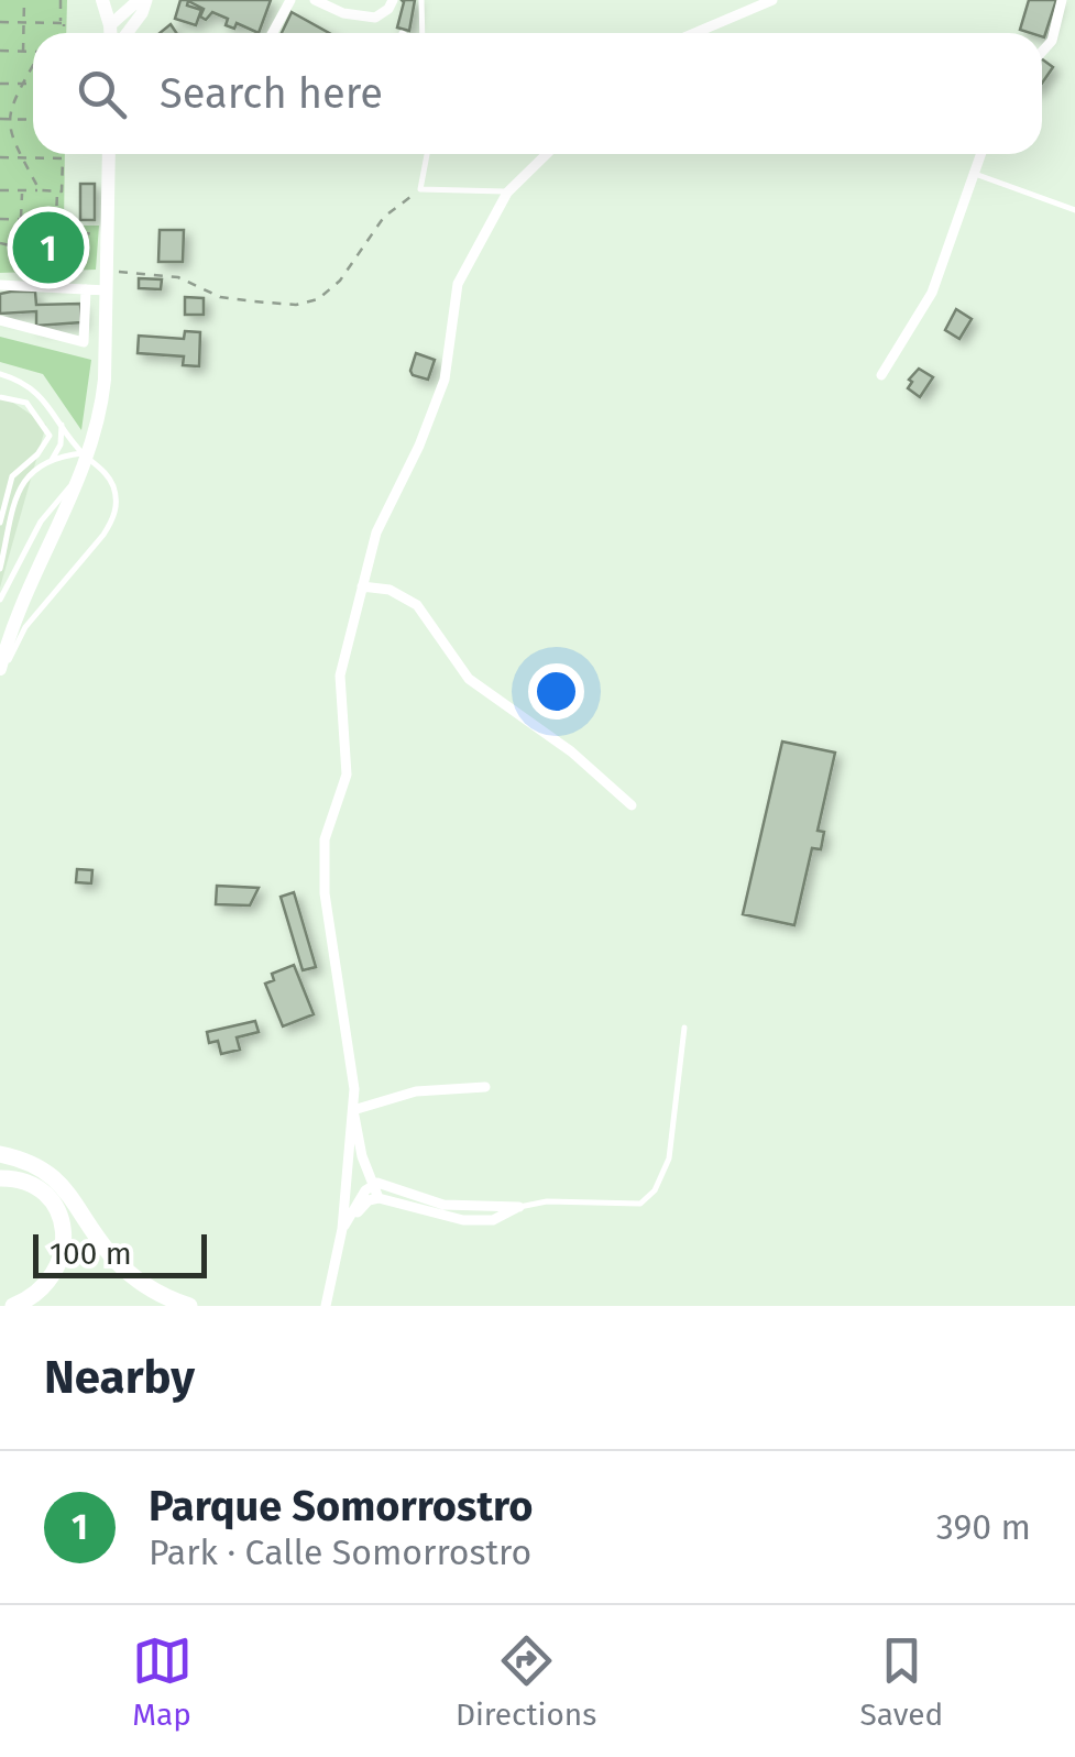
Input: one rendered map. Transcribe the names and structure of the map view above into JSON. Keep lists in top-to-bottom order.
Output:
{
  "scale_bar": "100 m",
  "page": {
    "search": "Search here",
    "pins": "1",
    "scale": "100 m",
    "heading": "Nearby",
    "list": [
      {
        "mark": "1",
        "name": "Parque Somorrostro",
        "note": "Park · Calle Somorrostro",
        "value": "390 m"
      }
    ],
    "nav": ["Map", "Directions", "Saved"]
  }
}
